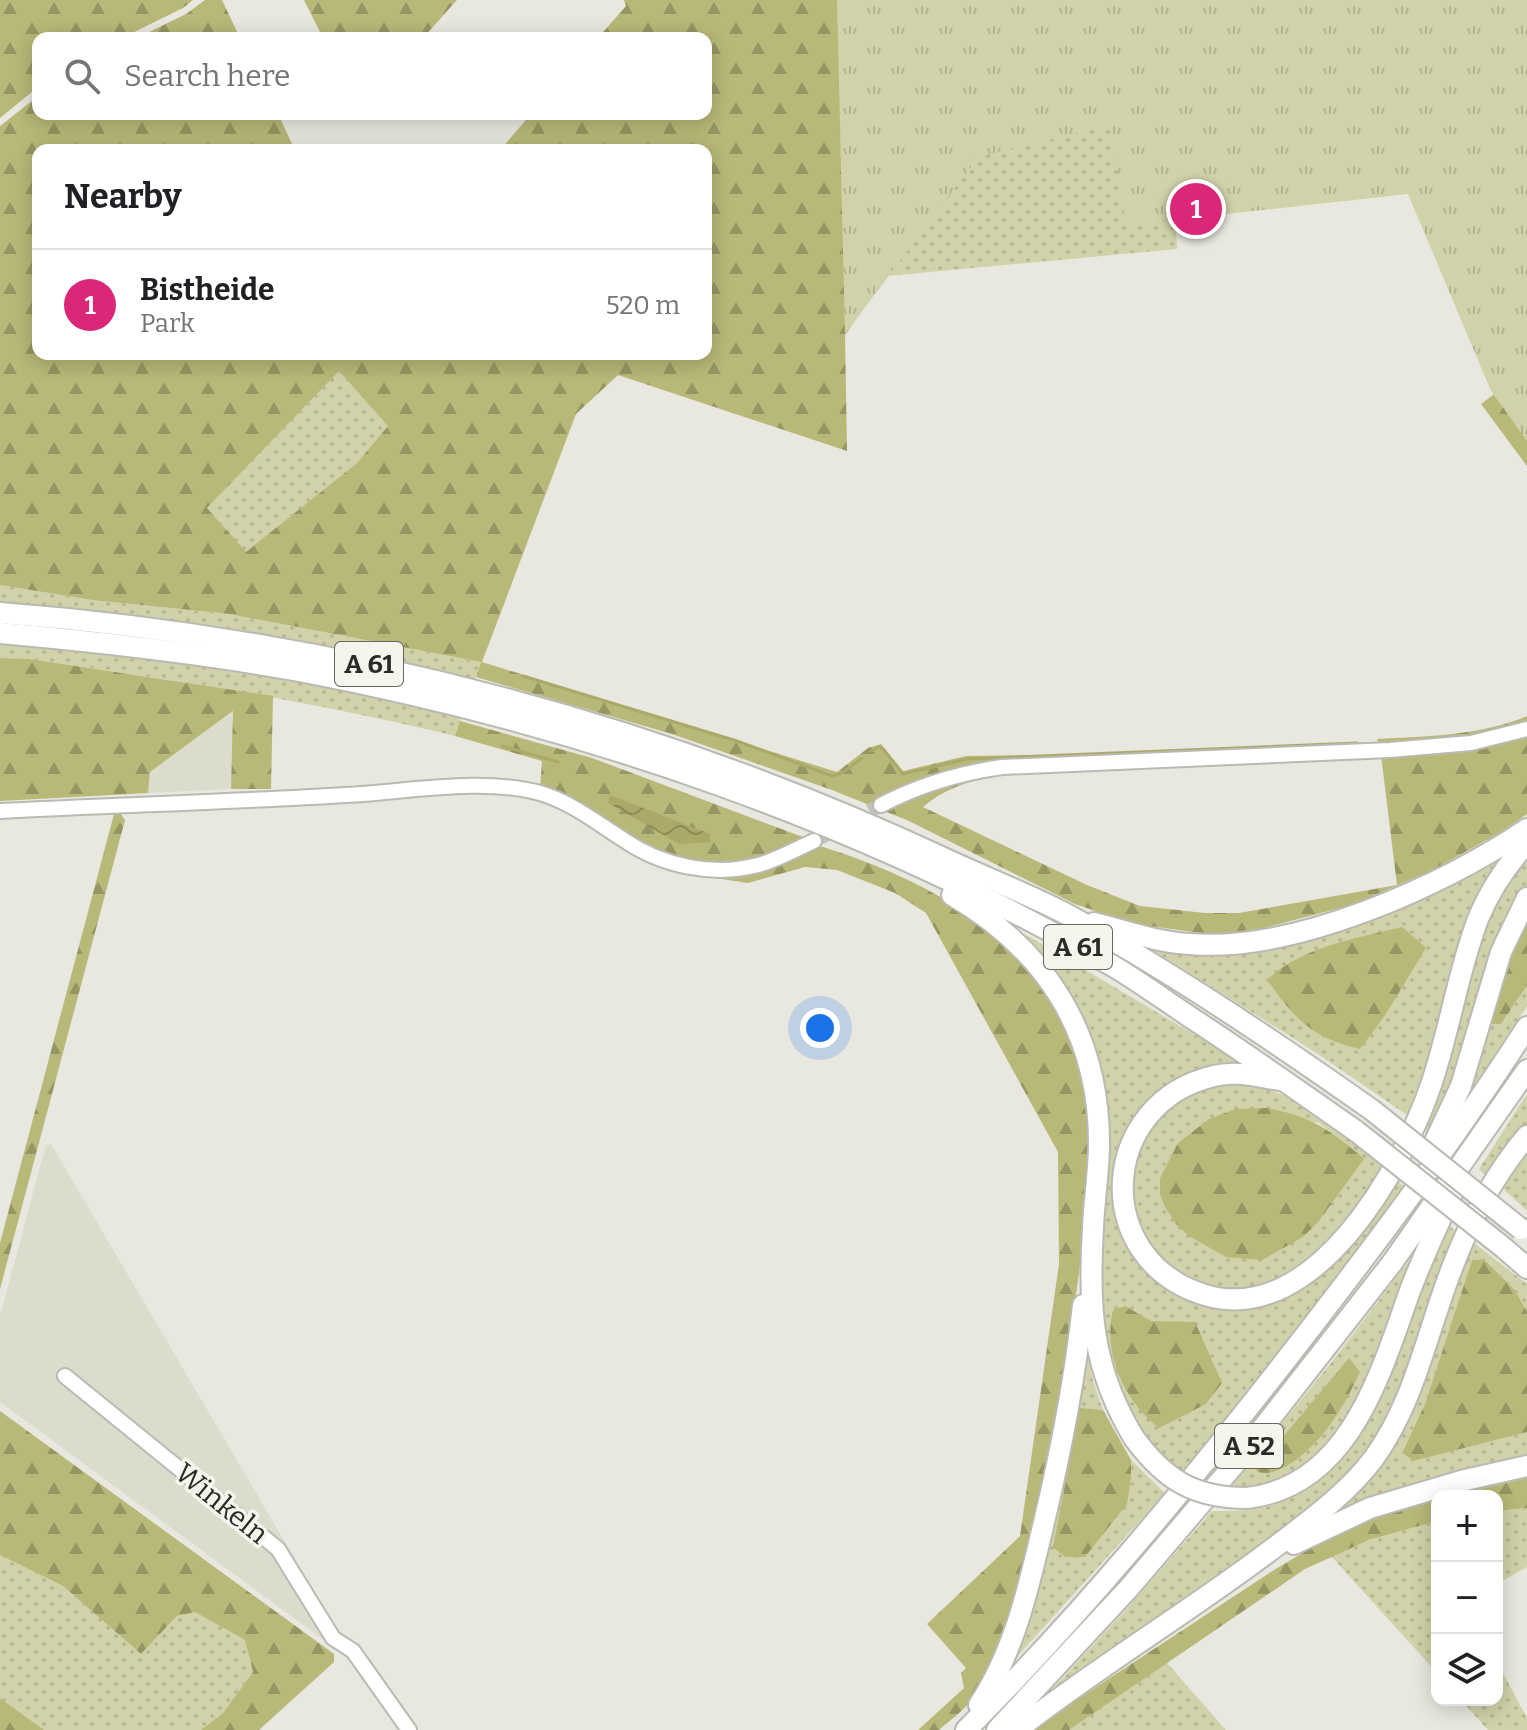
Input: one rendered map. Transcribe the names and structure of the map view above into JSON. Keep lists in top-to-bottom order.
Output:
{
  "streets": {
    "highway": ["A 61", "A 52"],
    "street": ["Winkeln"]
  },
  "page": {
    "search": "Search here",
    "heading": "Nearby",
    "pins": "1",
    "list": [
      {
        "mark": "1",
        "name": "Bistheide",
        "note": "Park",
        "value": "520 m"
      }
    ],
    "map_buttons": ["+", "−"]
  }
}
